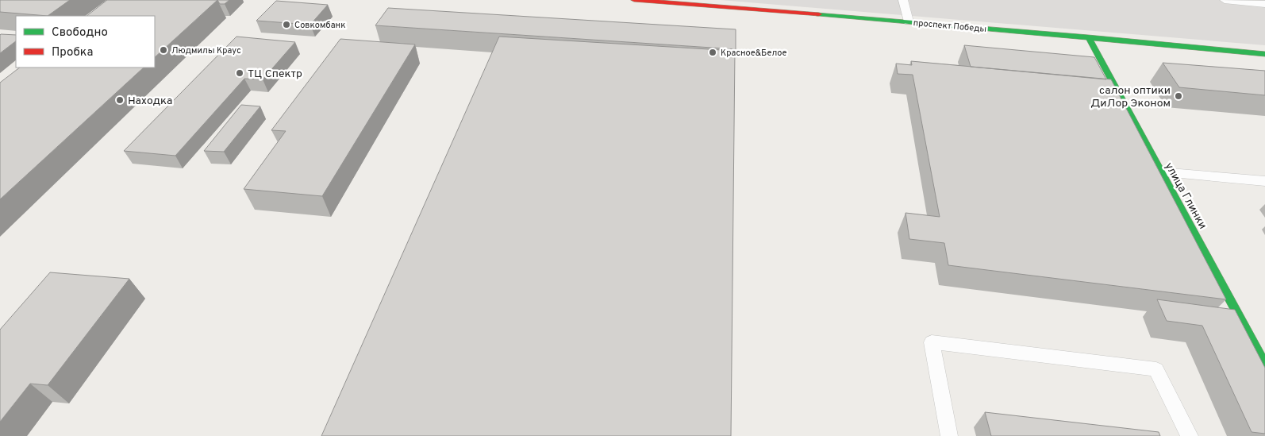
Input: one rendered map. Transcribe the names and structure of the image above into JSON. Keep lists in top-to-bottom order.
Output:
{
  "streets": {
    "main road": ["проспект Победы", "улица Глинки"]
  },
  "crossings": [
    ["проспект Победы", "улица Глинки"]
  ],
  "places": [
    "Совкомбанк",
    "Людмилы Краус",
    "Красное&Белое",
    "ТЦ Спектр",
    "салон оптики ДиЛор Эконом",
    "Находка"
  ],
  "legend": ["Свободно", "Пробка"]
}
